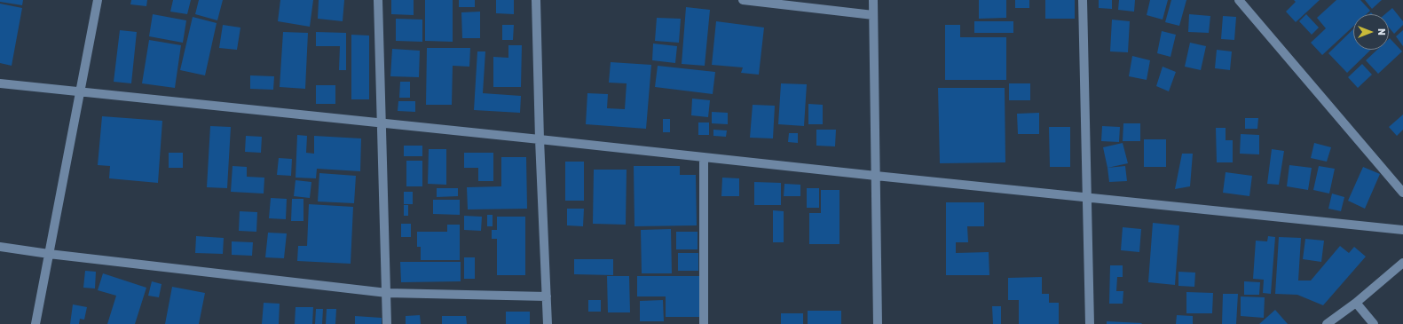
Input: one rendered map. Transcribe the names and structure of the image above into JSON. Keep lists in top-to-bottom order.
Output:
{
  "north": "right"
}
